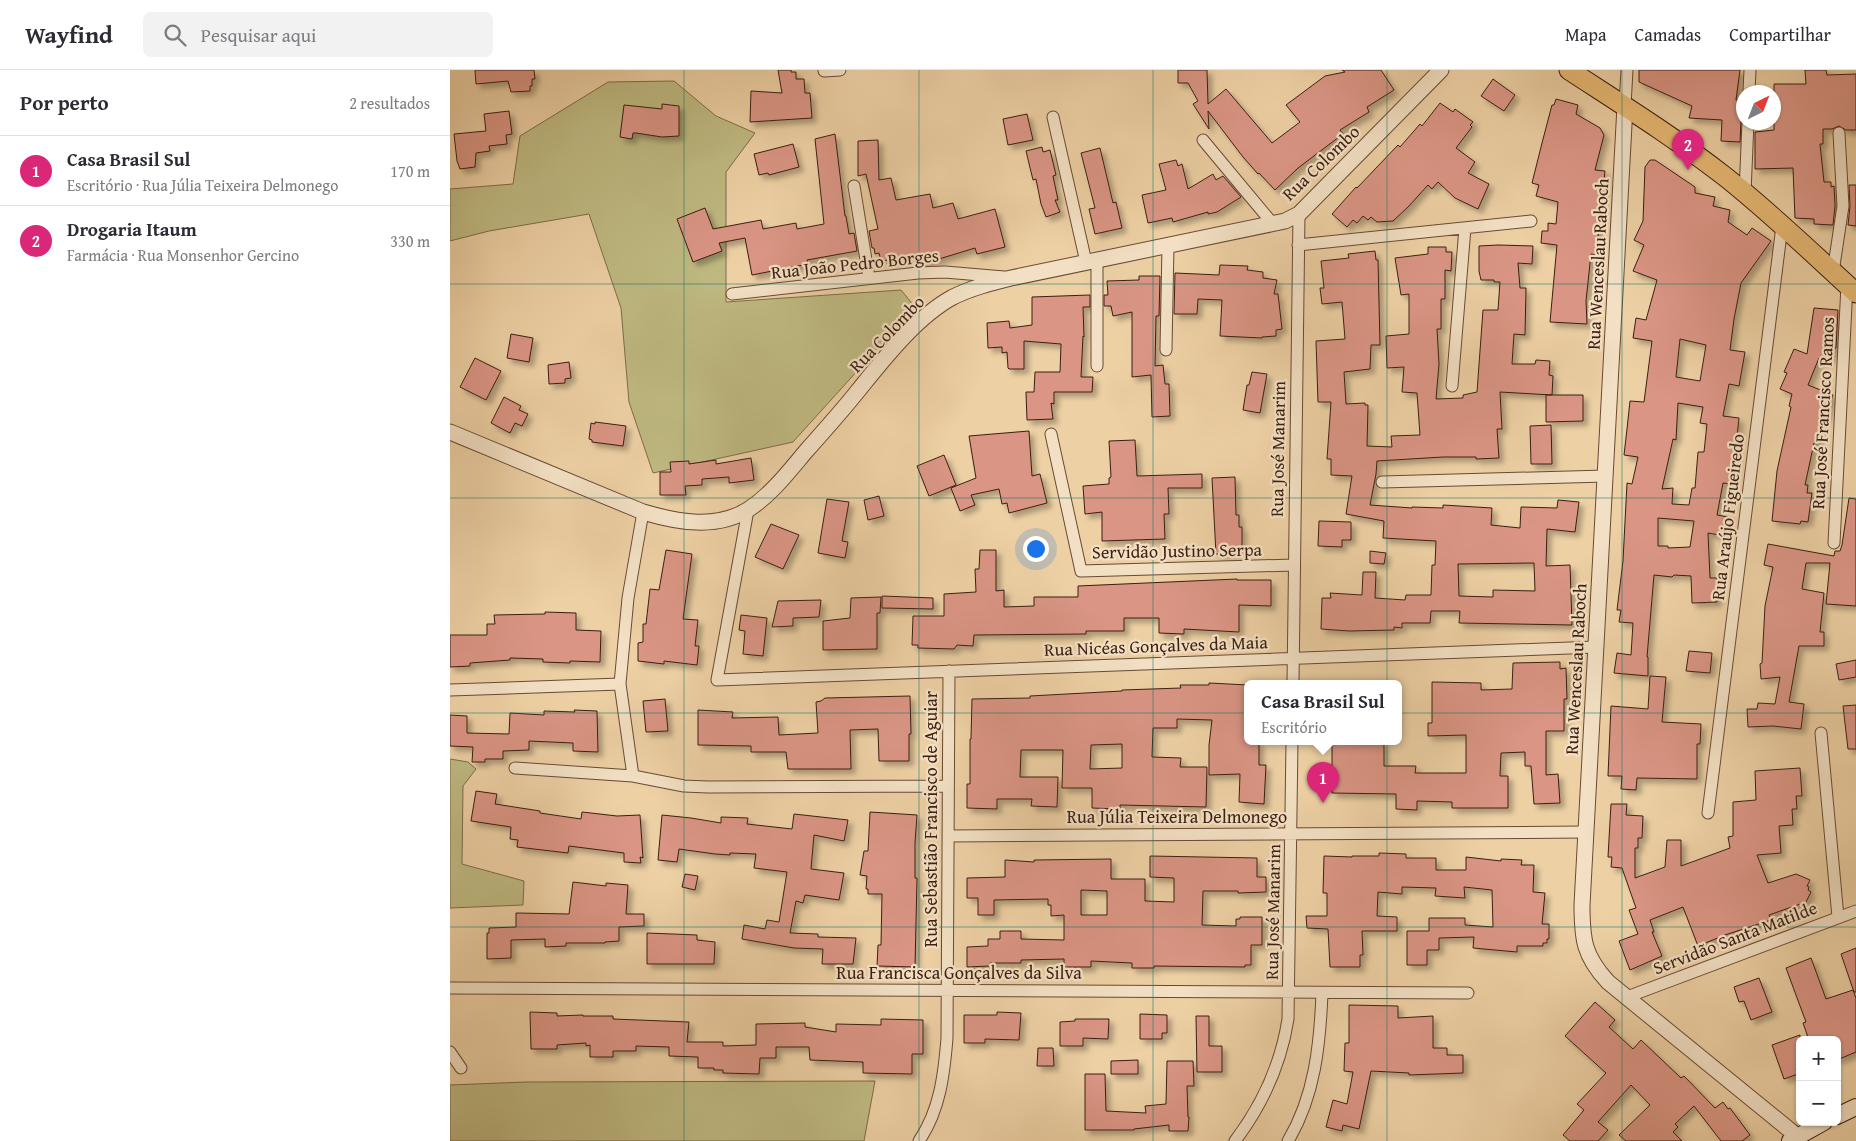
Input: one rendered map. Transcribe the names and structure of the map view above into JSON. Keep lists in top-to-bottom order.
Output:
{
  "streets": {
    "street": [
      "Rua Colombo",
      "Rua João Pedro Borges",
      "Rua Wenceslau Raboch",
      "Rua José Francisco Ramos",
      "Rua José Manarim",
      "Rua Araújo Figueiredo",
      "Servidão Justino Serpa",
      "Rua Nicéas Gonçalves da Maia",
      "Rua Júlia Teixeira Delmonego",
      "Rua Sebastião Francisco de Aguiar",
      "Servidão Santa Matilde",
      "Rua Francisca Gonçalves da Silva"
    ]
  },
  "crossings": [
    ["Rua Colombo", "Rua João Pedro Borges"],
    ["Rua Colombo", "Rua José Manarim"],
    ["Rua Colombo", "Rua Nicéas Gonçalves da Maia"],
    ["Rua Wenceslau Raboch", "Rua Nicéas Gonçalves da Maia"],
    ["Rua Wenceslau Raboch", "Rua Júlia Teixeira Delmonego"],
    ["Rua Wenceslau Raboch", "Servidão Santa Matilde"],
    ["Rua José Manarim", "Servidão Justino Serpa"],
    ["Rua José Manarim", "Rua Nicéas Gonçalves da Maia"],
    ["Rua José Manarim", "Rua Júlia Teixeira Delmonego"],
    ["Rua José Manarim", "Rua Francisca Gonçalves da Silva"],
    ["Rua Nicéas Gonçalves da Maia", "Rua Sebastião Francisco de Aguiar"],
    ["Rua Júlia Teixeira Delmonego", "Rua Sebastião Francisco de Aguiar"],
    ["Rua Sebastião Francisco de Aguiar", "Rua Francisca Gonçalves da Silva"]
  ],
  "north": "top right",
  "page": {
    "header": "Wayfind",
    "search": "Pesquisar aqui",
    "nav": ["Mapa", "Camadas", "Compartilhar"],
    "heading": ["Por perto", "2 resultados"],
    "pins": ["2", "1"],
    "list": [
      {
        "mark": "1",
        "name": "Casa Brasil Sul",
        "note": "Escritório · Rua Júlia Teixeira Delmonego",
        "value": "170 m"
      },
      {
        "mark": "2",
        "name": "Drogaria Itaum",
        "note": "Farmácia · Rua Monsenhor Gercino",
        "value": "330 m"
      }
    ],
    "popup": ["Casa Brasil Sul", "Escritório"],
    "map_buttons": ["+", "−"]
  }
}
